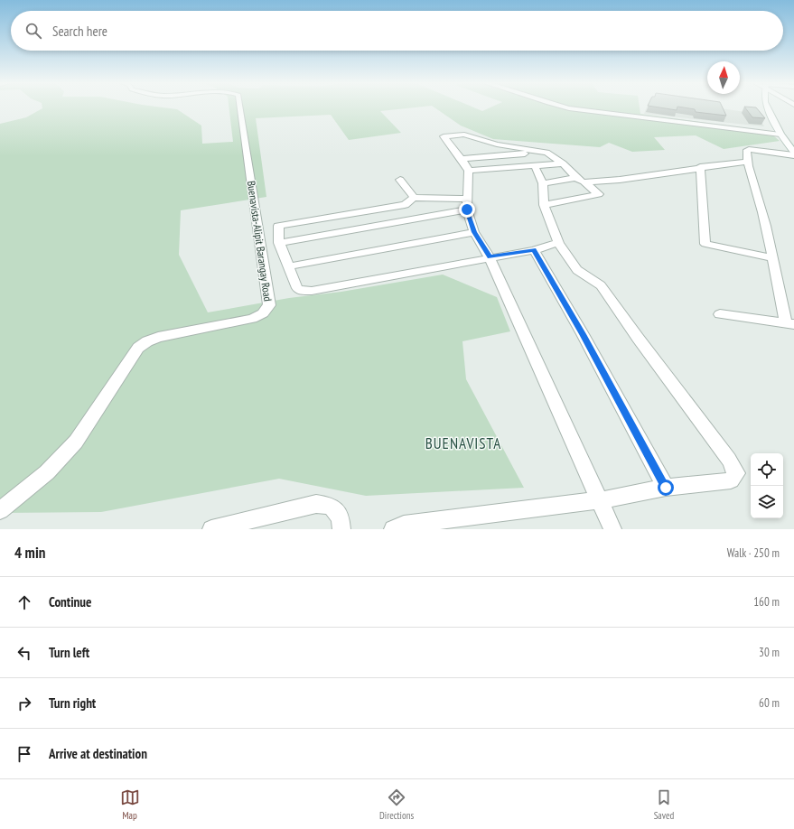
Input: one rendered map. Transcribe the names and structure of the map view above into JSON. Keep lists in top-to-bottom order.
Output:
{
  "streets": {
    "street": ["Buenavista-Alipit Barangay Road"]
  },
  "districts": ["BUENAVISTA"],
  "north": "top",
  "page": {
    "search": "Search here",
    "heading": ["4 min", "Walk · 250 m"],
    "list": [
      ["Continue", "160 m"],
      ["Turn left", "30 m"],
      ["Turn right", "60 m"],
      "Arrive at destination"
    ],
    "nav": ["Map", "Directions", "Saved"]
  }
}
